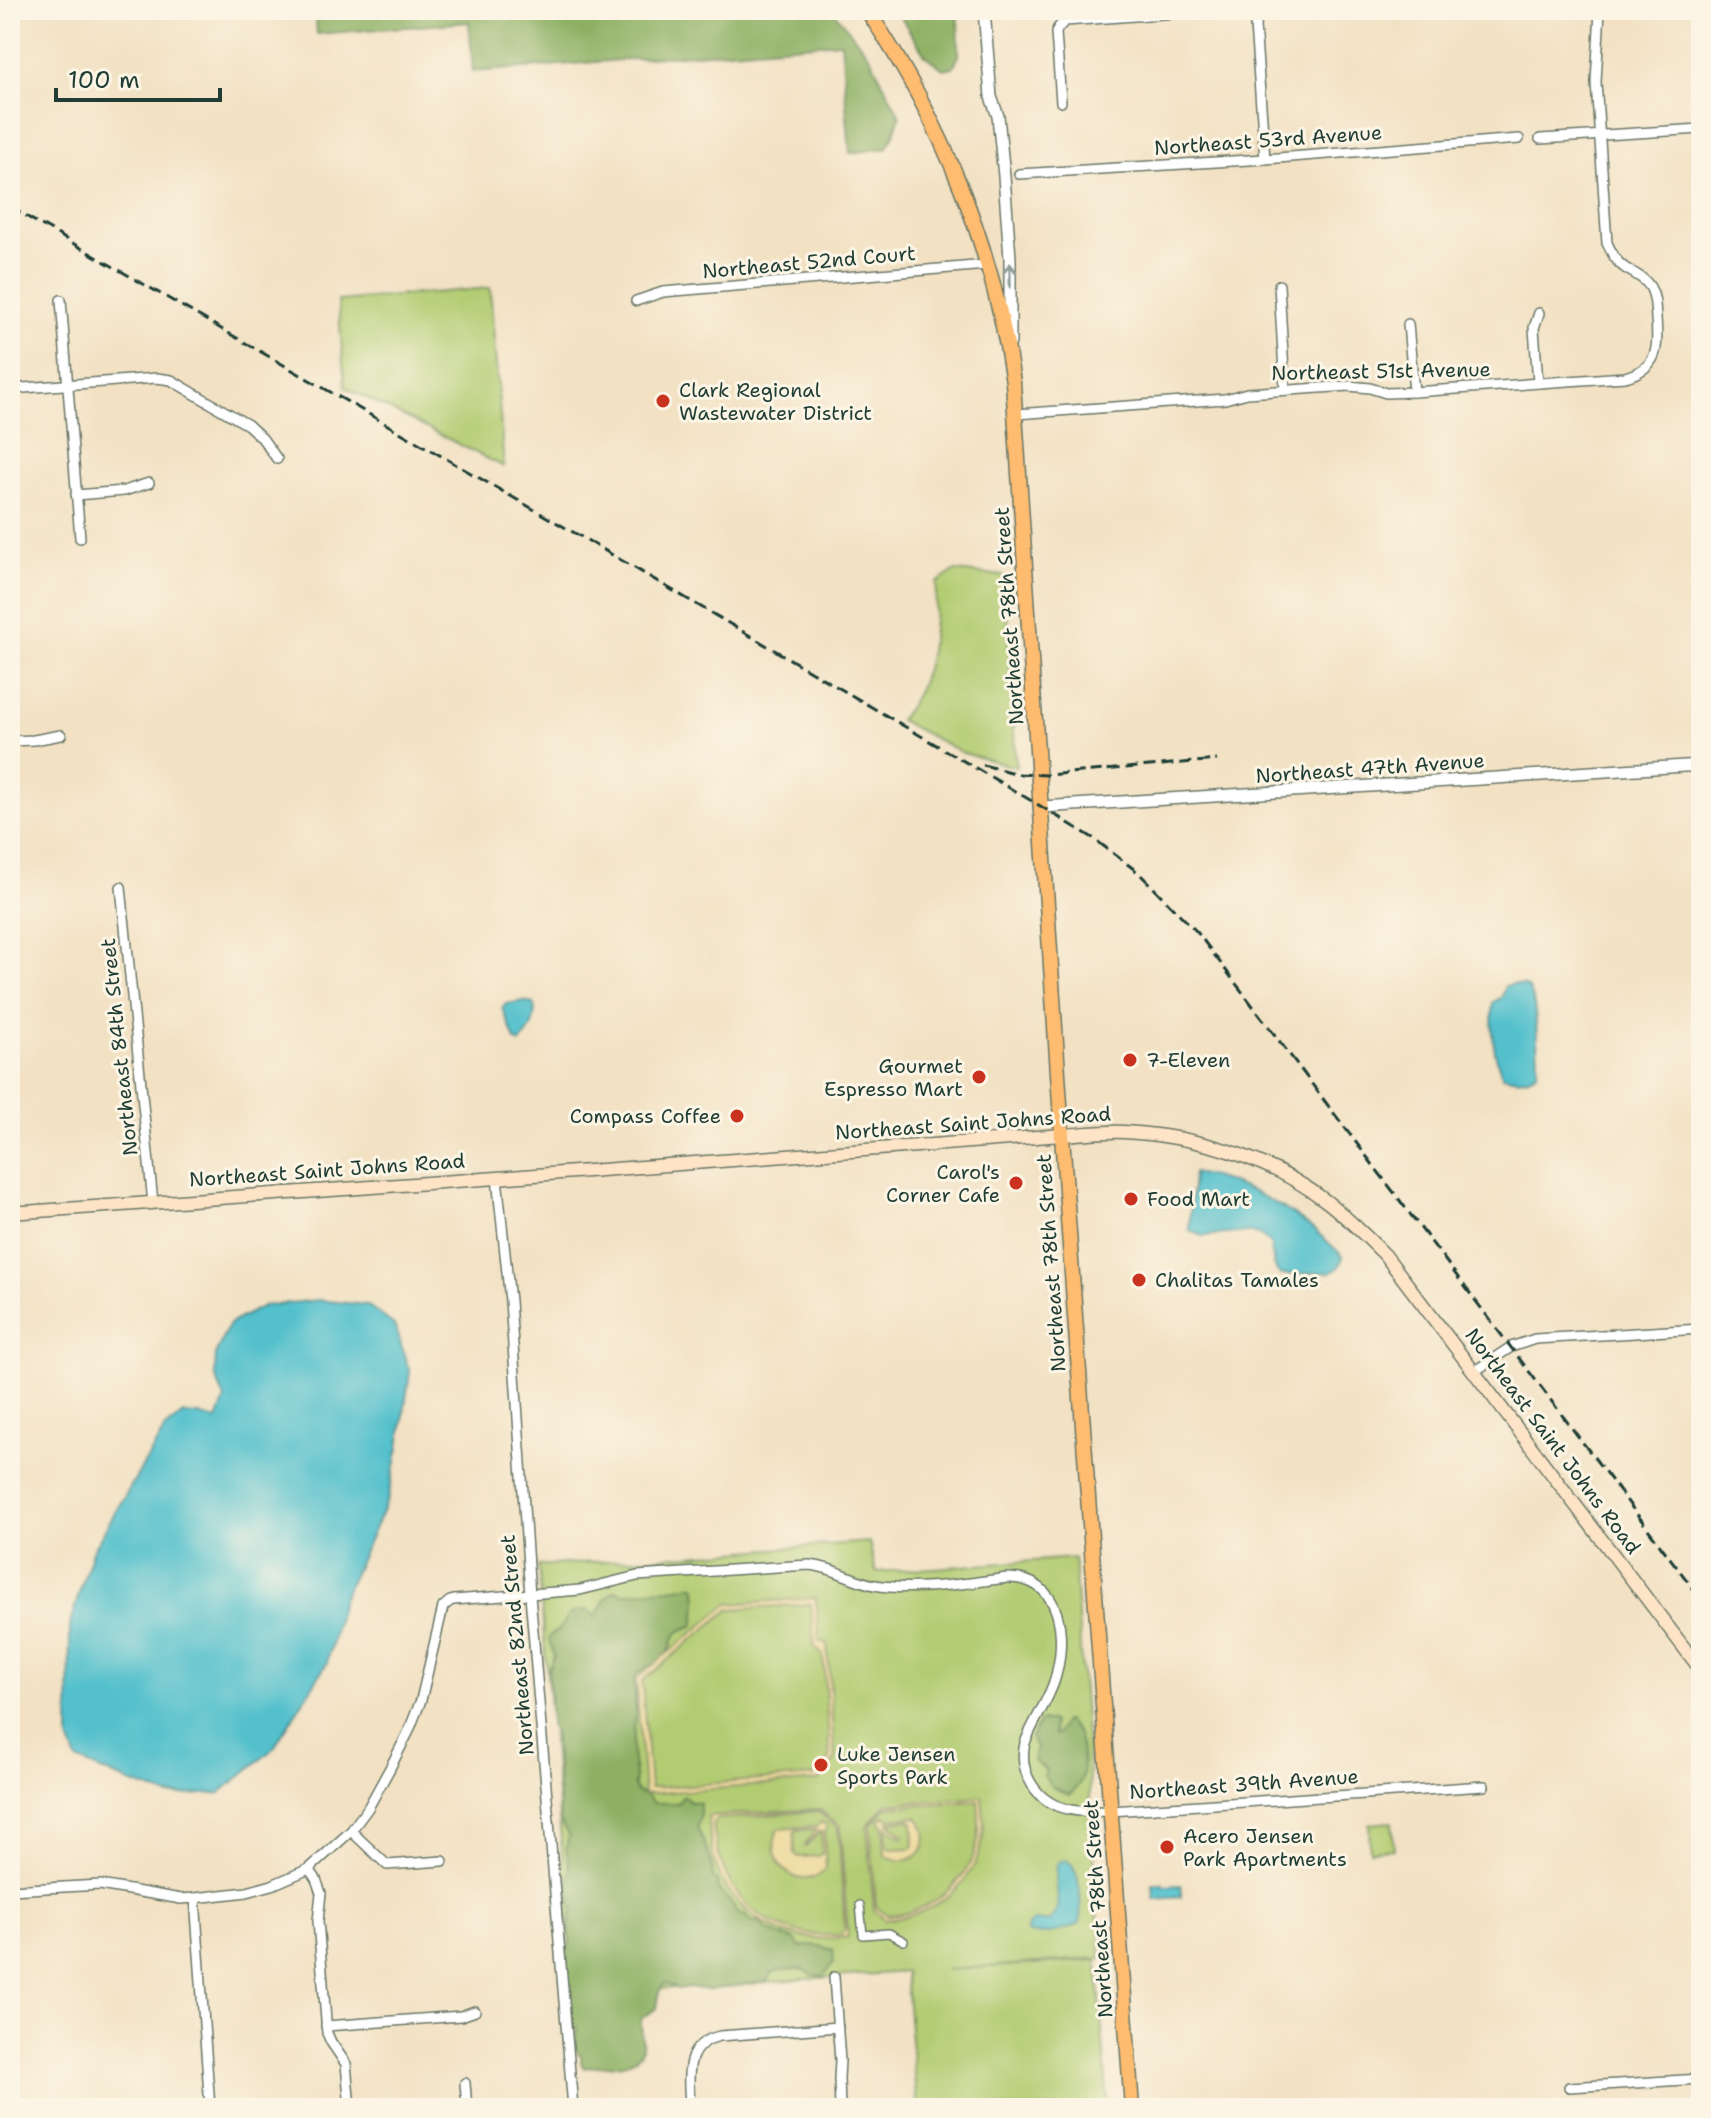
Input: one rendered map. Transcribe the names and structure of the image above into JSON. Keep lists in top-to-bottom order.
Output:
{
  "streets": {
    "main road": ["Northeast 78th Street", "Northeast Saint Johns Road"],
    "street": [
      "Northeast 53rd Avenue",
      "Northeast 52nd Court",
      "Northeast 51st Avenue",
      "Northeast 47th Avenue",
      "Northeast 84th Street",
      "Northeast 82nd Street",
      "Northeast 39th Avenue"
    ]
  },
  "crossings": [
    ["Northeast 52nd Court", "Northeast 78th Street"],
    ["Northeast 51st Avenue", "Northeast 78th Street"],
    ["Northeast 78th Street", "Northeast 47th Avenue"],
    ["Northeast 78th Street", "Northeast Saint Johns Road"],
    ["Northeast 78th Street", "Northeast 39th Avenue"],
    ["Northeast 84th Street", "Northeast Saint Johns Road"],
    ["Northeast Saint Johns Road", "Northeast 82nd Street"],
    ["Northeast 82nd Street", "Northeast 39th Avenue"]
  ],
  "places": [
    "Clark Regional Wastewater District",
    "7-Eleven",
    "Gourmet Espresso Mart",
    "Compass Coffee",
    "Carol's Corner Cafe",
    "Food Mart",
    "Chalitas Tamales",
    "Luke Jensen Sports Park",
    "Acero Jensen Park Apartments"
  ],
  "scale_bar": "100 m"
}
